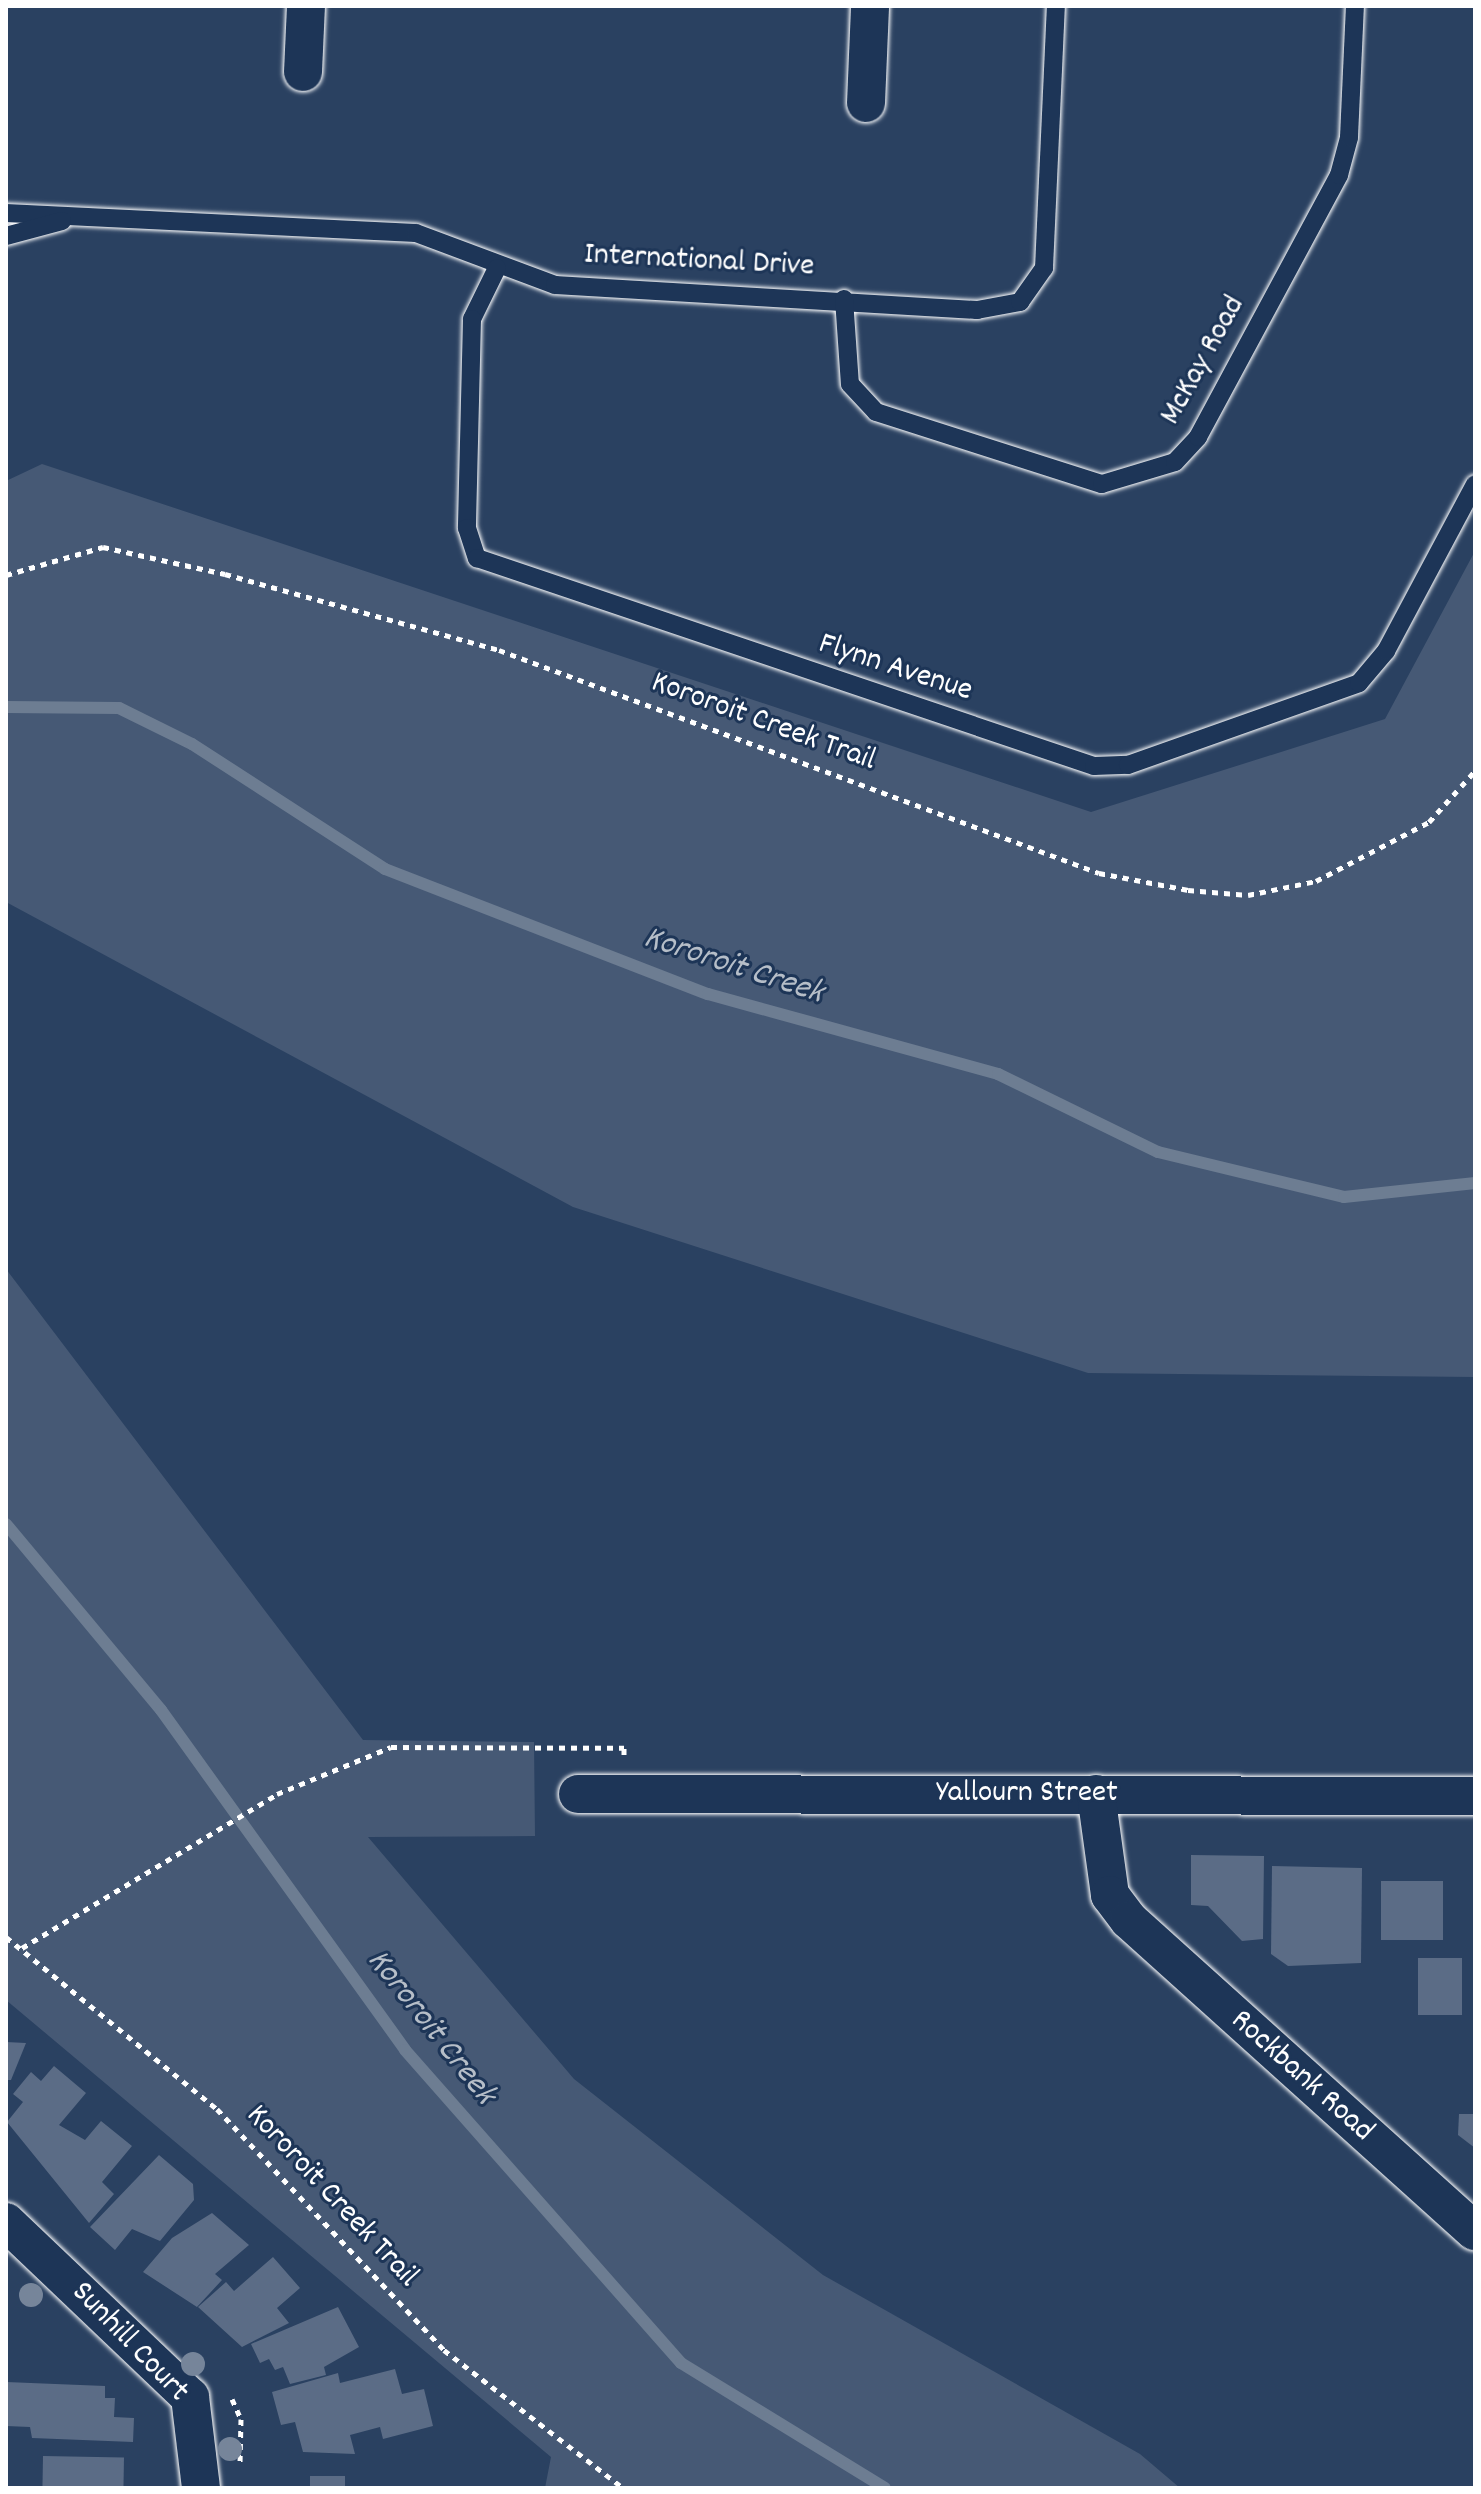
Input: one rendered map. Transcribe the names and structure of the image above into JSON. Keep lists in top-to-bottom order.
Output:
{
  "streets": {
    "street": ["Yallourn Street", "Rockbank Road", "Sunhill Court"],
    "lane": ["International Drive", "McKay Road", "Flynn Avenue"],
    "path": ["Kororoit Creek Trail"]
  },
  "crossings": [
    ["International Drive", "McKay Road"],
    ["International Drive", "Flynn Avenue"],
    ["Yallourn Street", "Rockbank Road"]
  ],
  "water": ["Kororoit Creek"]
}
